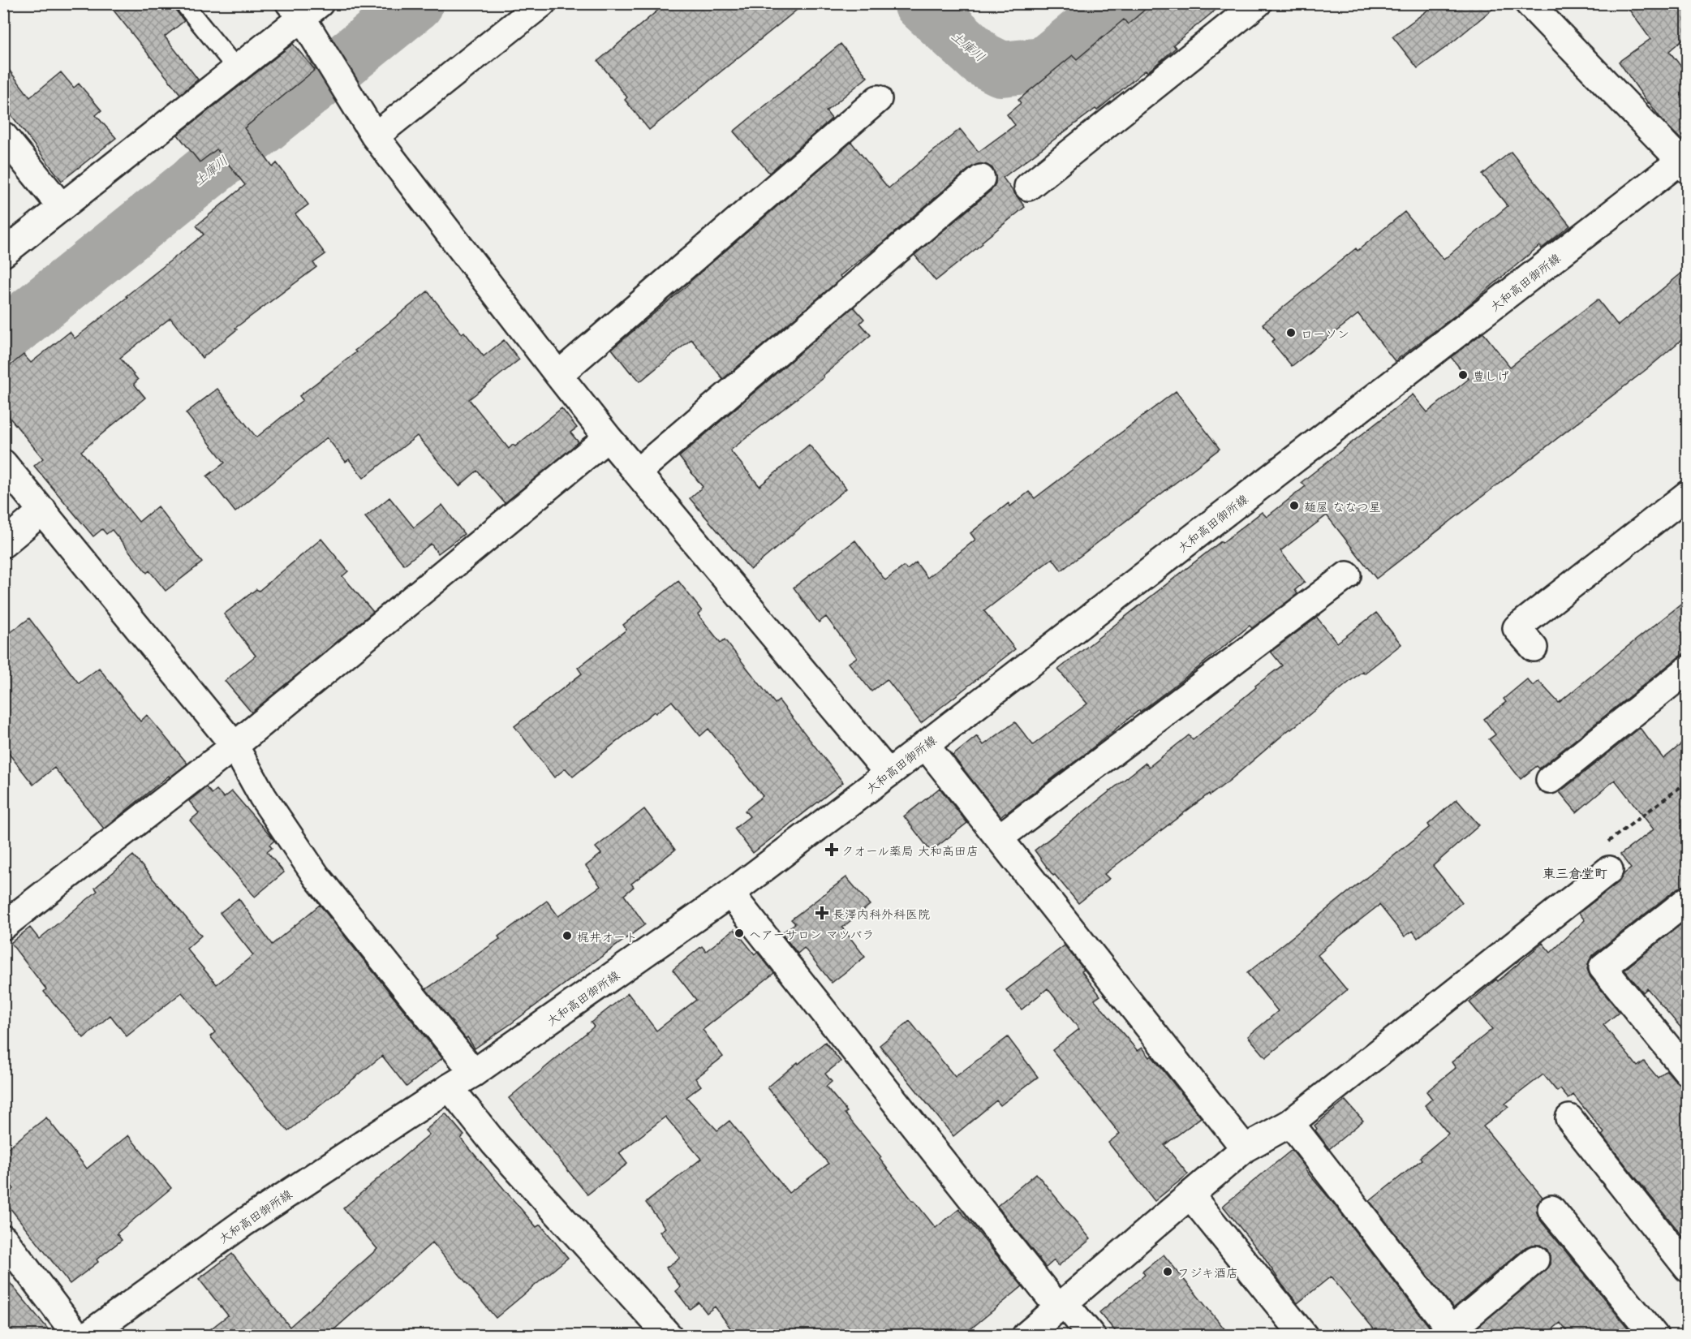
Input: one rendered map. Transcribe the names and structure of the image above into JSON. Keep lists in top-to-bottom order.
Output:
{
  "streets": {
    "street": ["大和高田御所線"]
  },
  "districts": ["東三倉堂町"],
  "water": ["土庫川"],
  "places": {
    "other": [
      "ローソン",
      "豊しげ",
      "麺屋 ななつ星",
      "ヘアーサロン マツバラ",
      "梶井オート",
      "フジキ酒店"
    ],
    "health": ["クオール薬局 大和高田店", "長澤内科外科医院"]
  }
}
